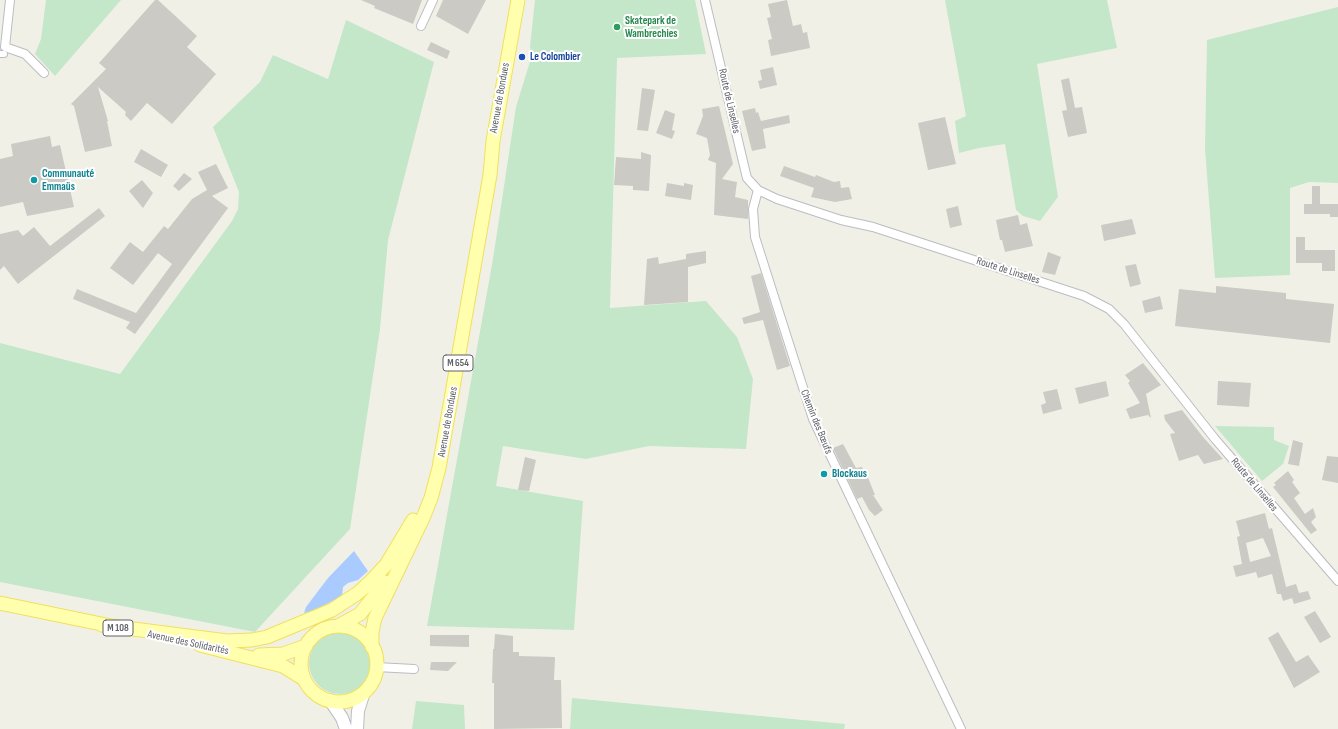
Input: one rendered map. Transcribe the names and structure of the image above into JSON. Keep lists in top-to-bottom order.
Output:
{
  "streets": {
    "main road": [
      "Avenue de Bondues",
      "M 654",
      "M 108",
      "Avenue des Solidarités"
    ],
    "street": ["Route de Linselles", "Chemin des Bœufs"]
  },
  "crossings": [
    ["Avenue de Bondues", "Avenue des Solidarités"],
    ["Route de Linselles", "Chemin des Bœufs"]
  ],
  "places": [
    "Skatepark de Wambrechies",
    "Le Colombier",
    "Communauté Emmaüs",
    "Blockaus"
  ]
}
